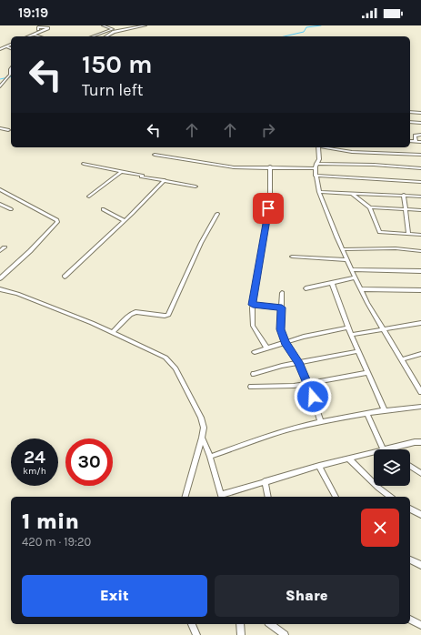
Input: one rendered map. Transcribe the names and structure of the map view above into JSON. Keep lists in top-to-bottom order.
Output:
{
  "page": {
    "status": "19:19",
    "turn": ["150 m", "Turn left"],
    "speed": "24 km/h",
    "limit": "30",
    "heading": ["1 min", "420 m · 19:20"],
    "buttons": ["Exit", "Share"]
  }
}
